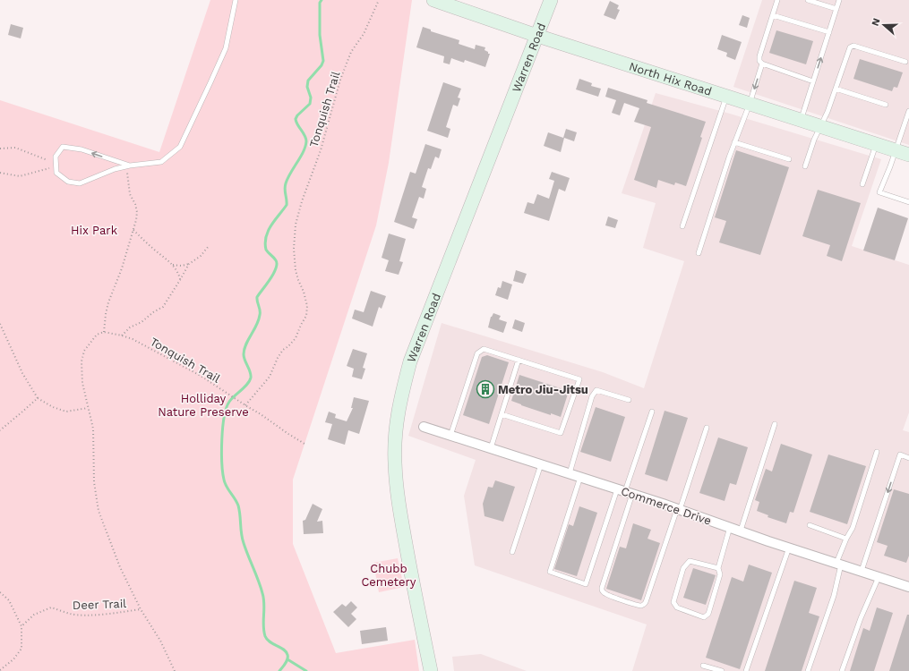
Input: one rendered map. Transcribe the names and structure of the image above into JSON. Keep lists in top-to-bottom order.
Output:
{
  "streets": {
    "main road": ["Warren Road", "North Hix Road"],
    "street": ["Commerce Drive"],
    "path": ["Tonquish Trail", "Deer Trail"]
  },
  "crossings": [
    ["Warren Road", "North Hix Road"]
  ],
  "parks": ["Hix Park", "Holliday Nature Preserve", "Chubb Cemetery"],
  "places": {
    "building": ["Metro Jiu-Jitsu"]
  },
  "north": "left"
}
